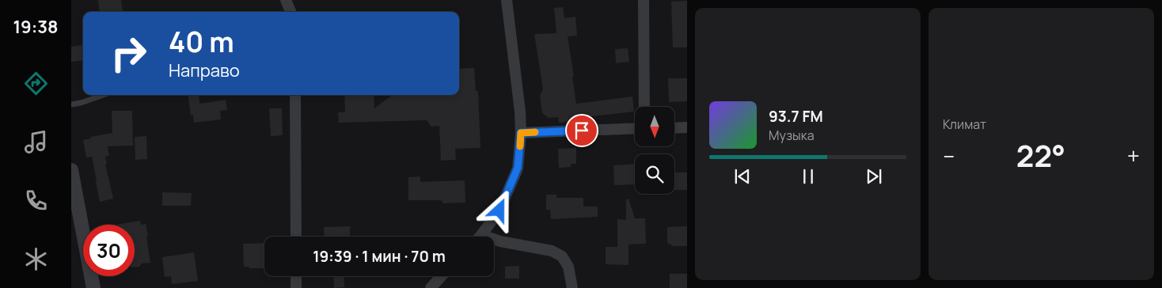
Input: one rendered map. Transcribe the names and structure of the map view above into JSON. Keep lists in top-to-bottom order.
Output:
{
  "north": "bottom",
  "page": {
    "tabs": "19:38",
    "tile": "Климат",
    "turn": ["40 m", "Направо"],
    "song": ["93.7 FM", "Музыка"],
    "heat": ["−", "22°", "+"],
    "limit": "30",
    "trip": "19:39 · 1 мин · 70 m"
  }
}
